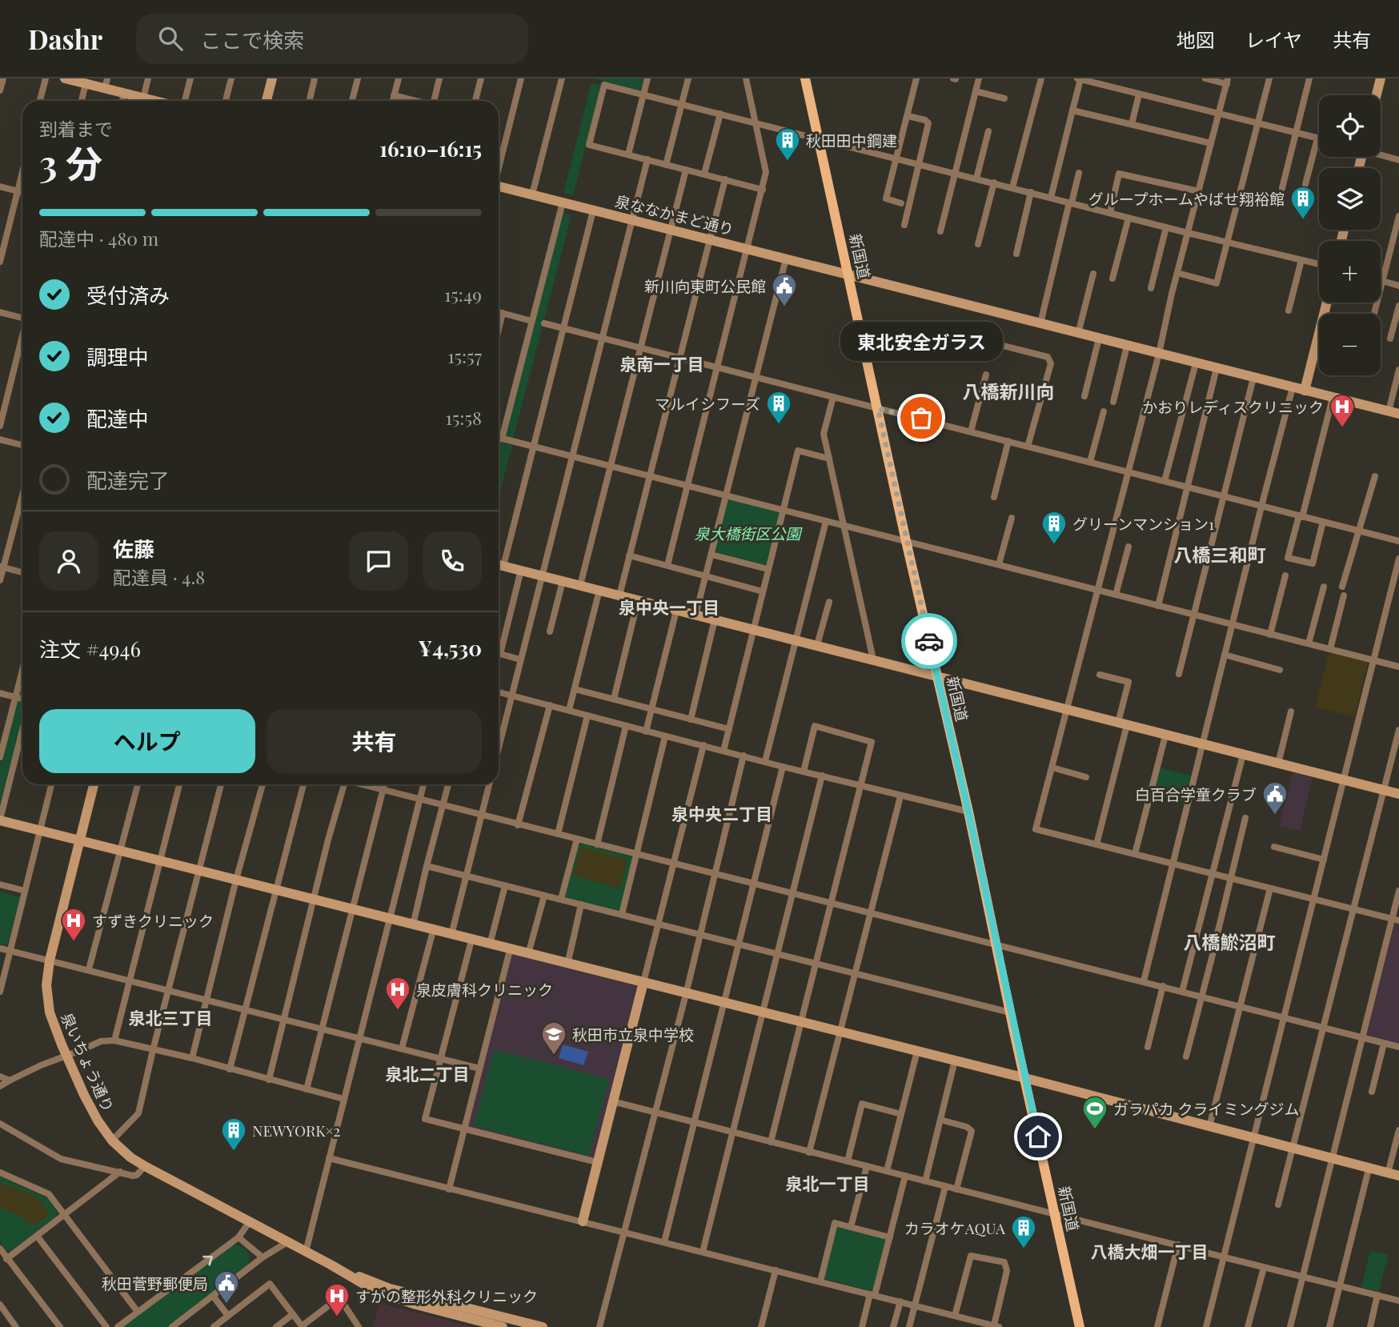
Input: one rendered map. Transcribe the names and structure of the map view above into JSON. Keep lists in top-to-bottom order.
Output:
{
  "streets": {
    "main road": ["新国道"],
    "street": ["泉ななかまど通り", "泉いちょう通り"]
  },
  "crossings": [
    ["泉ななかまど通り", "新国道"]
  ],
  "districts": [
    "泉南一丁目",
    "八橋新川向",
    "八橋三和町",
    "泉中央一丁目",
    "泉中央二丁目",
    "八橋鯲沼町",
    "泉北三丁目",
    "泉北二丁目",
    "泉北一丁目",
    "八橋大畑一丁目"
  ],
  "parks": ["泉大橋街区公園"],
  "places": {
    "building": [
      "秋田田中鋼建",
      "グループホームやばせ翔裕館",
      "マルイシフーズ",
      "グリーンマンション1",
      "NEWYORK×2",
      "カラオケAQUA"
    ],
    "public building": ["新川向東町公民館", "白百合学童クラブ", "秋田菅野郵便局"],
    "other": ["東北安全ガラス"],
    "hospital": [
      "かおりレディスクリニック",
      "すずきクリニック",
      "泉皮膚科クリニック",
      "すがの整形外科クリニック"
    ],
    "school or university": ["秋田市立泉中学校"],
    "sports": ["ガラパカ クライミングジム"]
  },
  "page": {
    "header": "Dashr",
    "search": "ここで検索",
    "nav": ["地図", "レイヤ", "共有"],
    "map_buttons": ["+", "−"],
    "heading": ["3 分", "到着まで", "16:10–16:15"],
    "panel": [
      "佐藤",
      "配達員 · 4.8",
      "注文 #4946",
      "¥4,530"
    ],
    "bar": "配達中 · 480 m",
    "list": [
      ["受付済み", "15:49"],
      ["調理中", "15:57"],
      ["配達中", "15:58"],
      "配達完了"
    ],
    "bubble": "東北安全ガラス",
    "buttons": ["ヘルプ", "共有"]
  }
}
